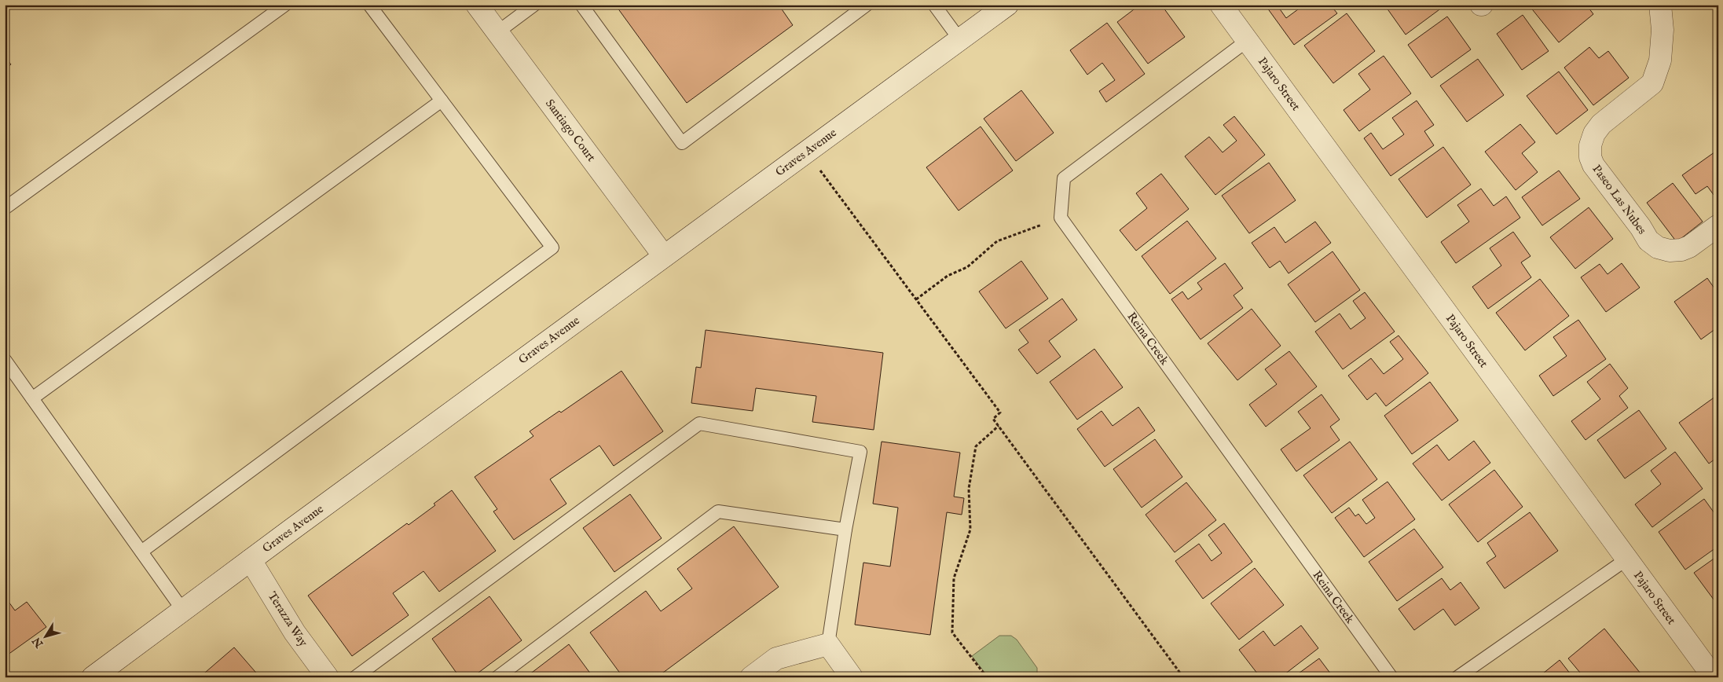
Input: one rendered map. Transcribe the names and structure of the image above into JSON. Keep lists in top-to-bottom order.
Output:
{
  "streets": {
    "street": [
      "Pajaro Street",
      "Santiago Court",
      "Graves Avenue",
      "Paseo Las Nubes",
      "Terazza Way"
    ],
    "lane": ["Reina Creek"]
  },
  "crossings": [
    ["Santiago Court", "Graves Avenue"],
    ["Graves Avenue", "Terazza Way"]
  ],
  "north": "bottom left"
}
